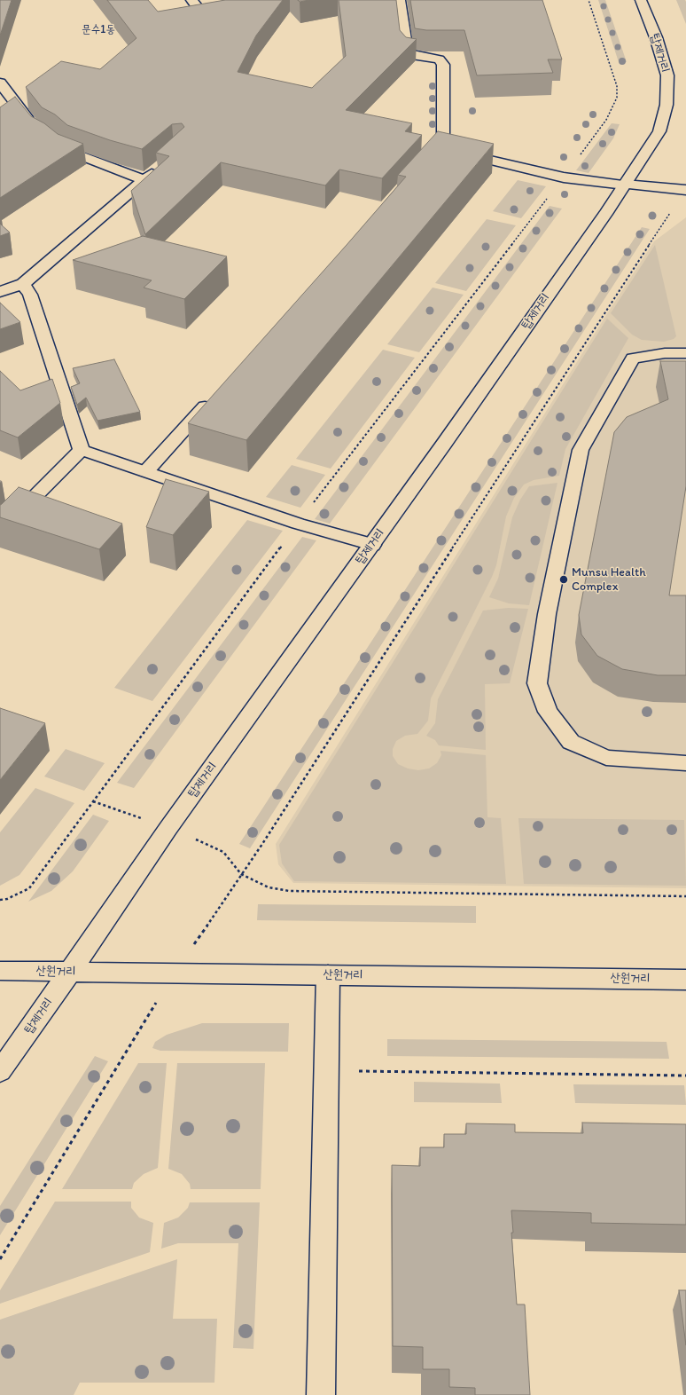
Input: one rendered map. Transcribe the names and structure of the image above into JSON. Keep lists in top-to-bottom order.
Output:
{
  "streets": {
    "main road": ["탑제거리", "산원거리"]
  },
  "crossings": [
    ["탑제거리", "산원거리"]
  ],
  "districts": ["문수1동"],
  "places": ["Munsu Health Complex"]
}
